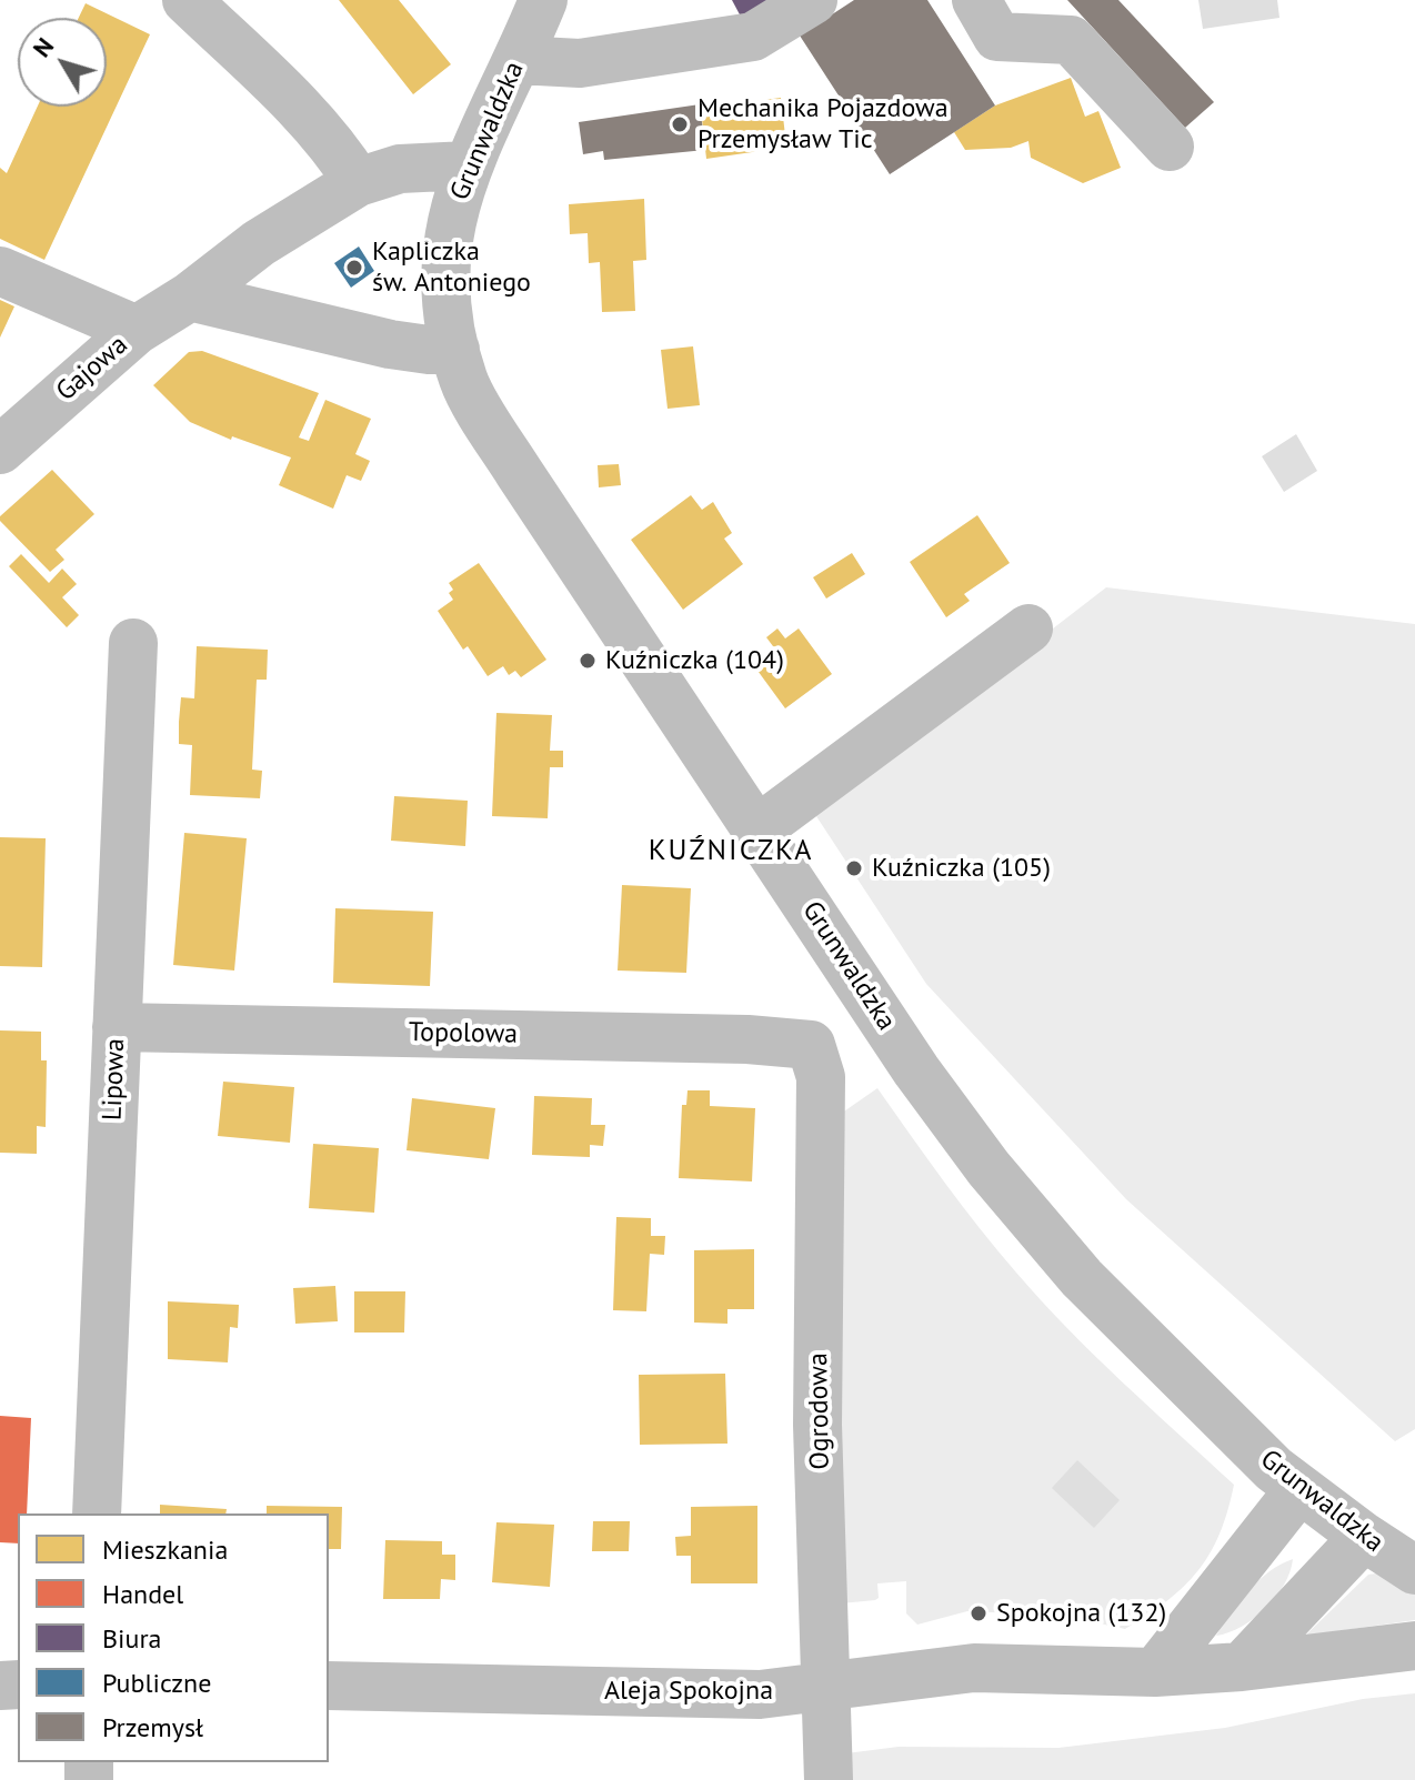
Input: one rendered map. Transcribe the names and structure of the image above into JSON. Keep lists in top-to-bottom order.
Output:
{
  "streets": {
    "street": [
      "Grunwaldzka",
      "Gajowa",
      "Topolowa",
      "Lipowa",
      "Ogrodowa",
      "Aleja Spokojna"
    ]
  },
  "crossings": [
    ["Grunwaldzka", "Gajowa"],
    ["Topolowa", "Lipowa"],
    ["Topolowa", "Ogrodowa"],
    ["Ogrodowa", "Aleja Spokojna"]
  ],
  "districts": ["KUŹNICZKA"],
  "places": [
    "Mechanika Pojazdowa Przemysław Tic",
    "Kapliczka św. Antoniego",
    "Kuźniczka (104)",
    "Kuźniczka (105)",
    "Spokojna (132)"
  ],
  "legend": [
    "Mieszkania",
    "Handel",
    "Biura",
    "Publiczne",
    "Przemysł"
  ],
  "north": "top left"
}
